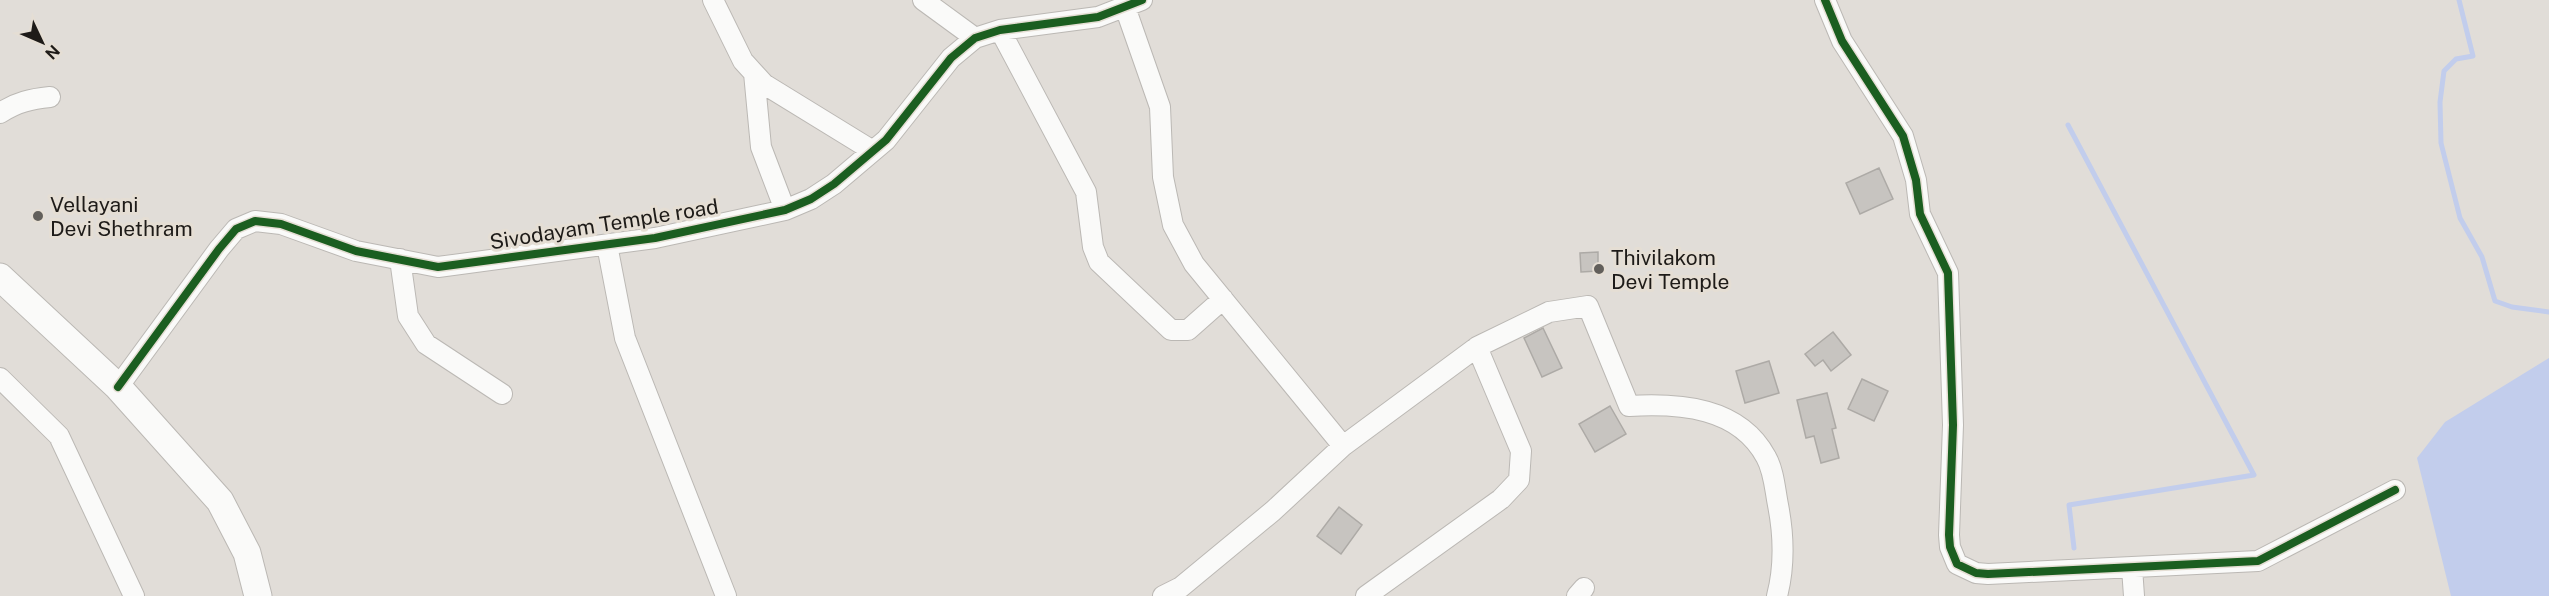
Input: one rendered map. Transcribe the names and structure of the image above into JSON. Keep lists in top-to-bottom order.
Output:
{
  "streets": {
    "street": ["Sivodayam Temple road"]
  },
  "places": ["Vellayani Devi Shethram", "Thivilakom Devi Temple"],
  "north": "bottom right"
}
